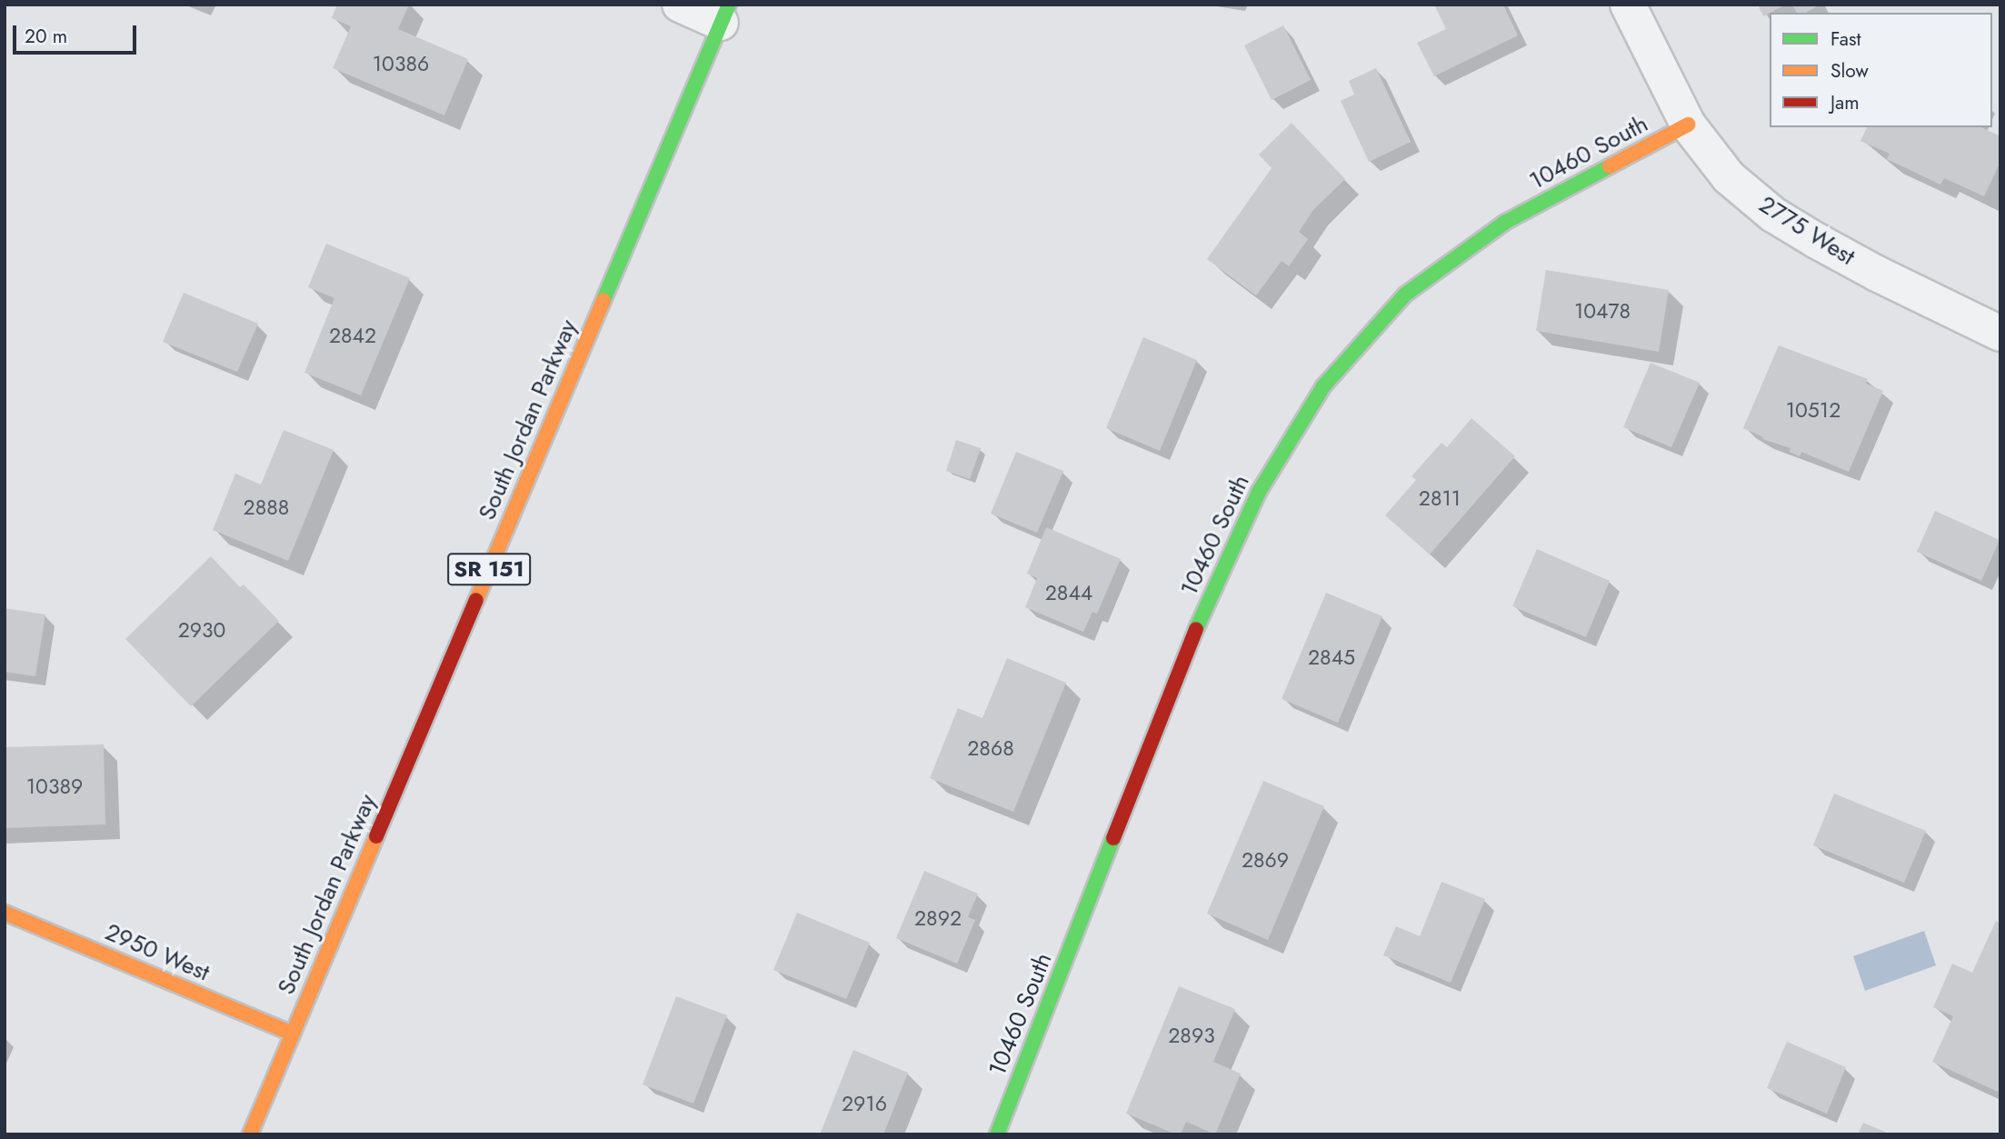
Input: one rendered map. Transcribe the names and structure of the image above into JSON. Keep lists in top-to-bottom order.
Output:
{
  "streets": {
    "street": [
      "10460 South",
      "2775 West",
      "South Jordan Parkway",
      "SR 151",
      "2950 West"
    ]
  },
  "crossings": [
    ["10460 South", "2775 West"],
    ["South Jordan Parkway", "2950 West"]
  ],
  "house_numbers": [
    "10386",
    "10478",
    "2842",
    "10512",
    "2811",
    "2888",
    "2844",
    "2930",
    "2845",
    "2868",
    "10389",
    "2869",
    "2892",
    "2893",
    "2916"
  ],
  "legend": ["Fast", "Slow", "Jam"],
  "scale_bar": "20 m"
}
